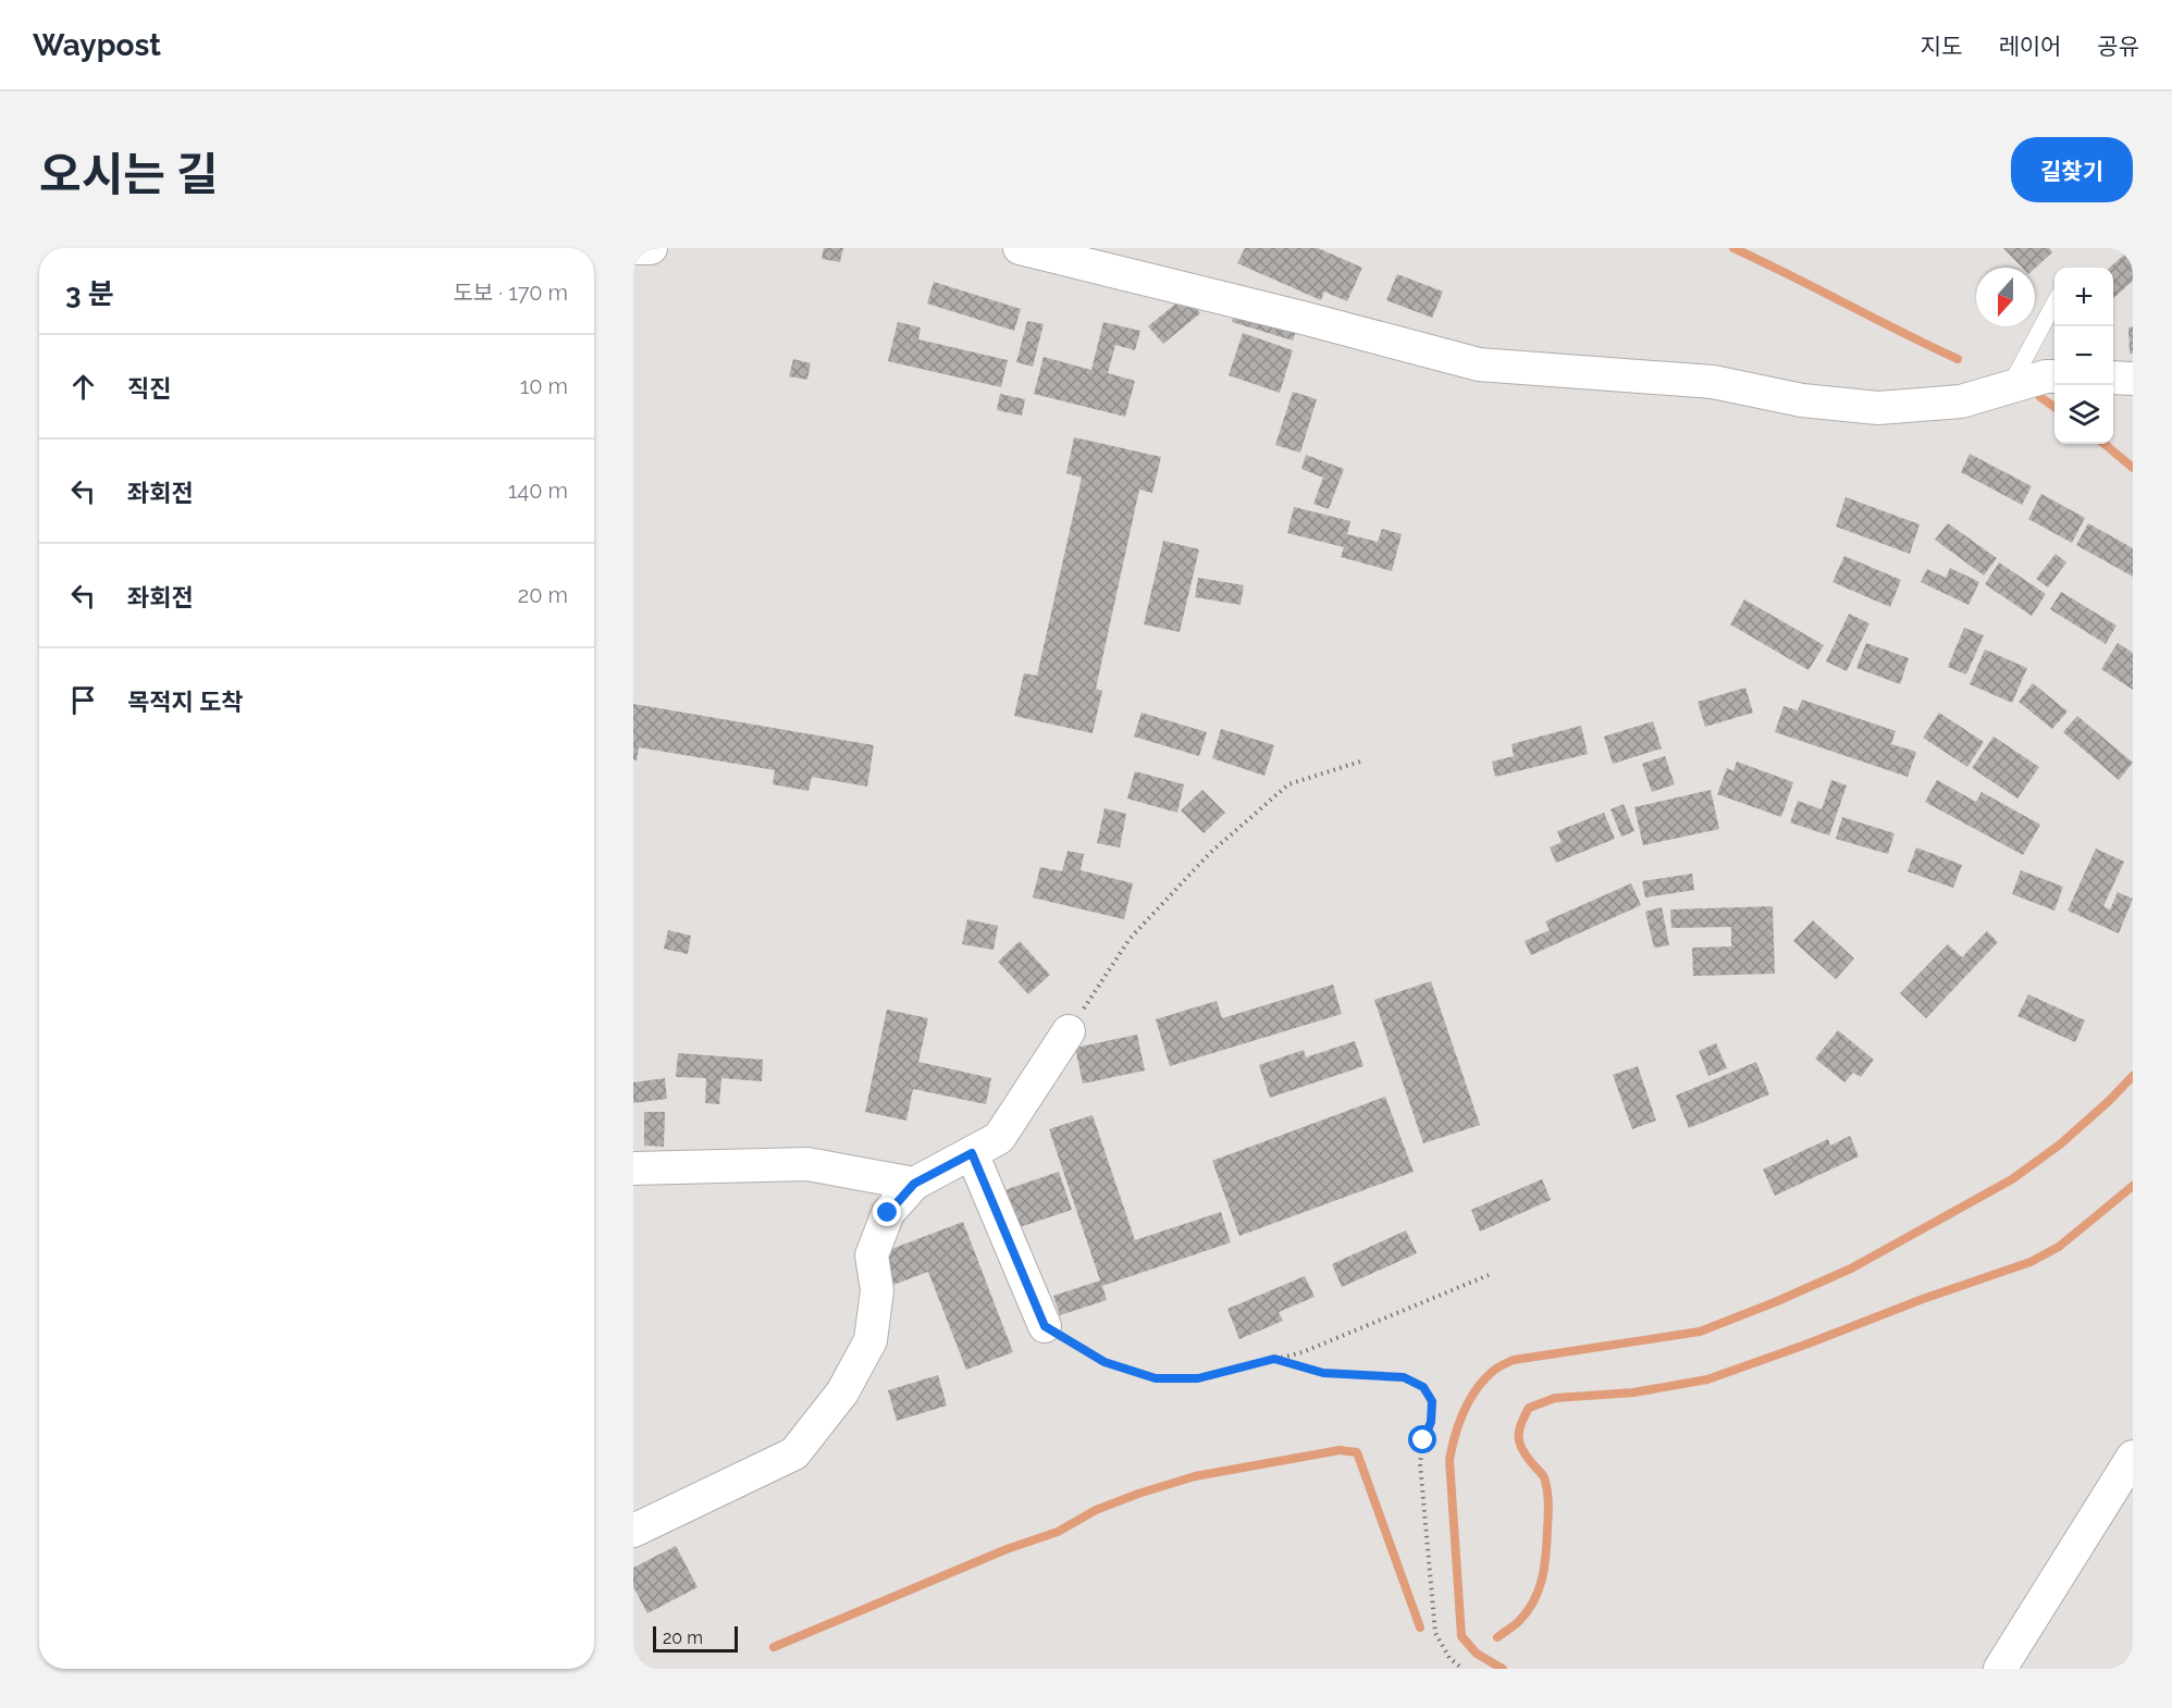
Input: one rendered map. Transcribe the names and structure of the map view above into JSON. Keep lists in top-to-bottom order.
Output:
{
  "scale_bar": "20 m",
  "north": "bottom",
  "page": {
    "header": "Waypost",
    "nav": ["지도", "레이어", "공유"],
    "title": "오시는 길",
    "buttons": "길찾기",
    "heading": ["3 분", "도보 · 170 m"],
    "map_buttons": ["+", "−"],
    "list": [
      ["직진", "10 m"],
      ["좌회전", "140 m"],
      ["좌회전", "20 m"],
      "목적지 도착"
    ],
    "scale": "20 m"
  }
}
